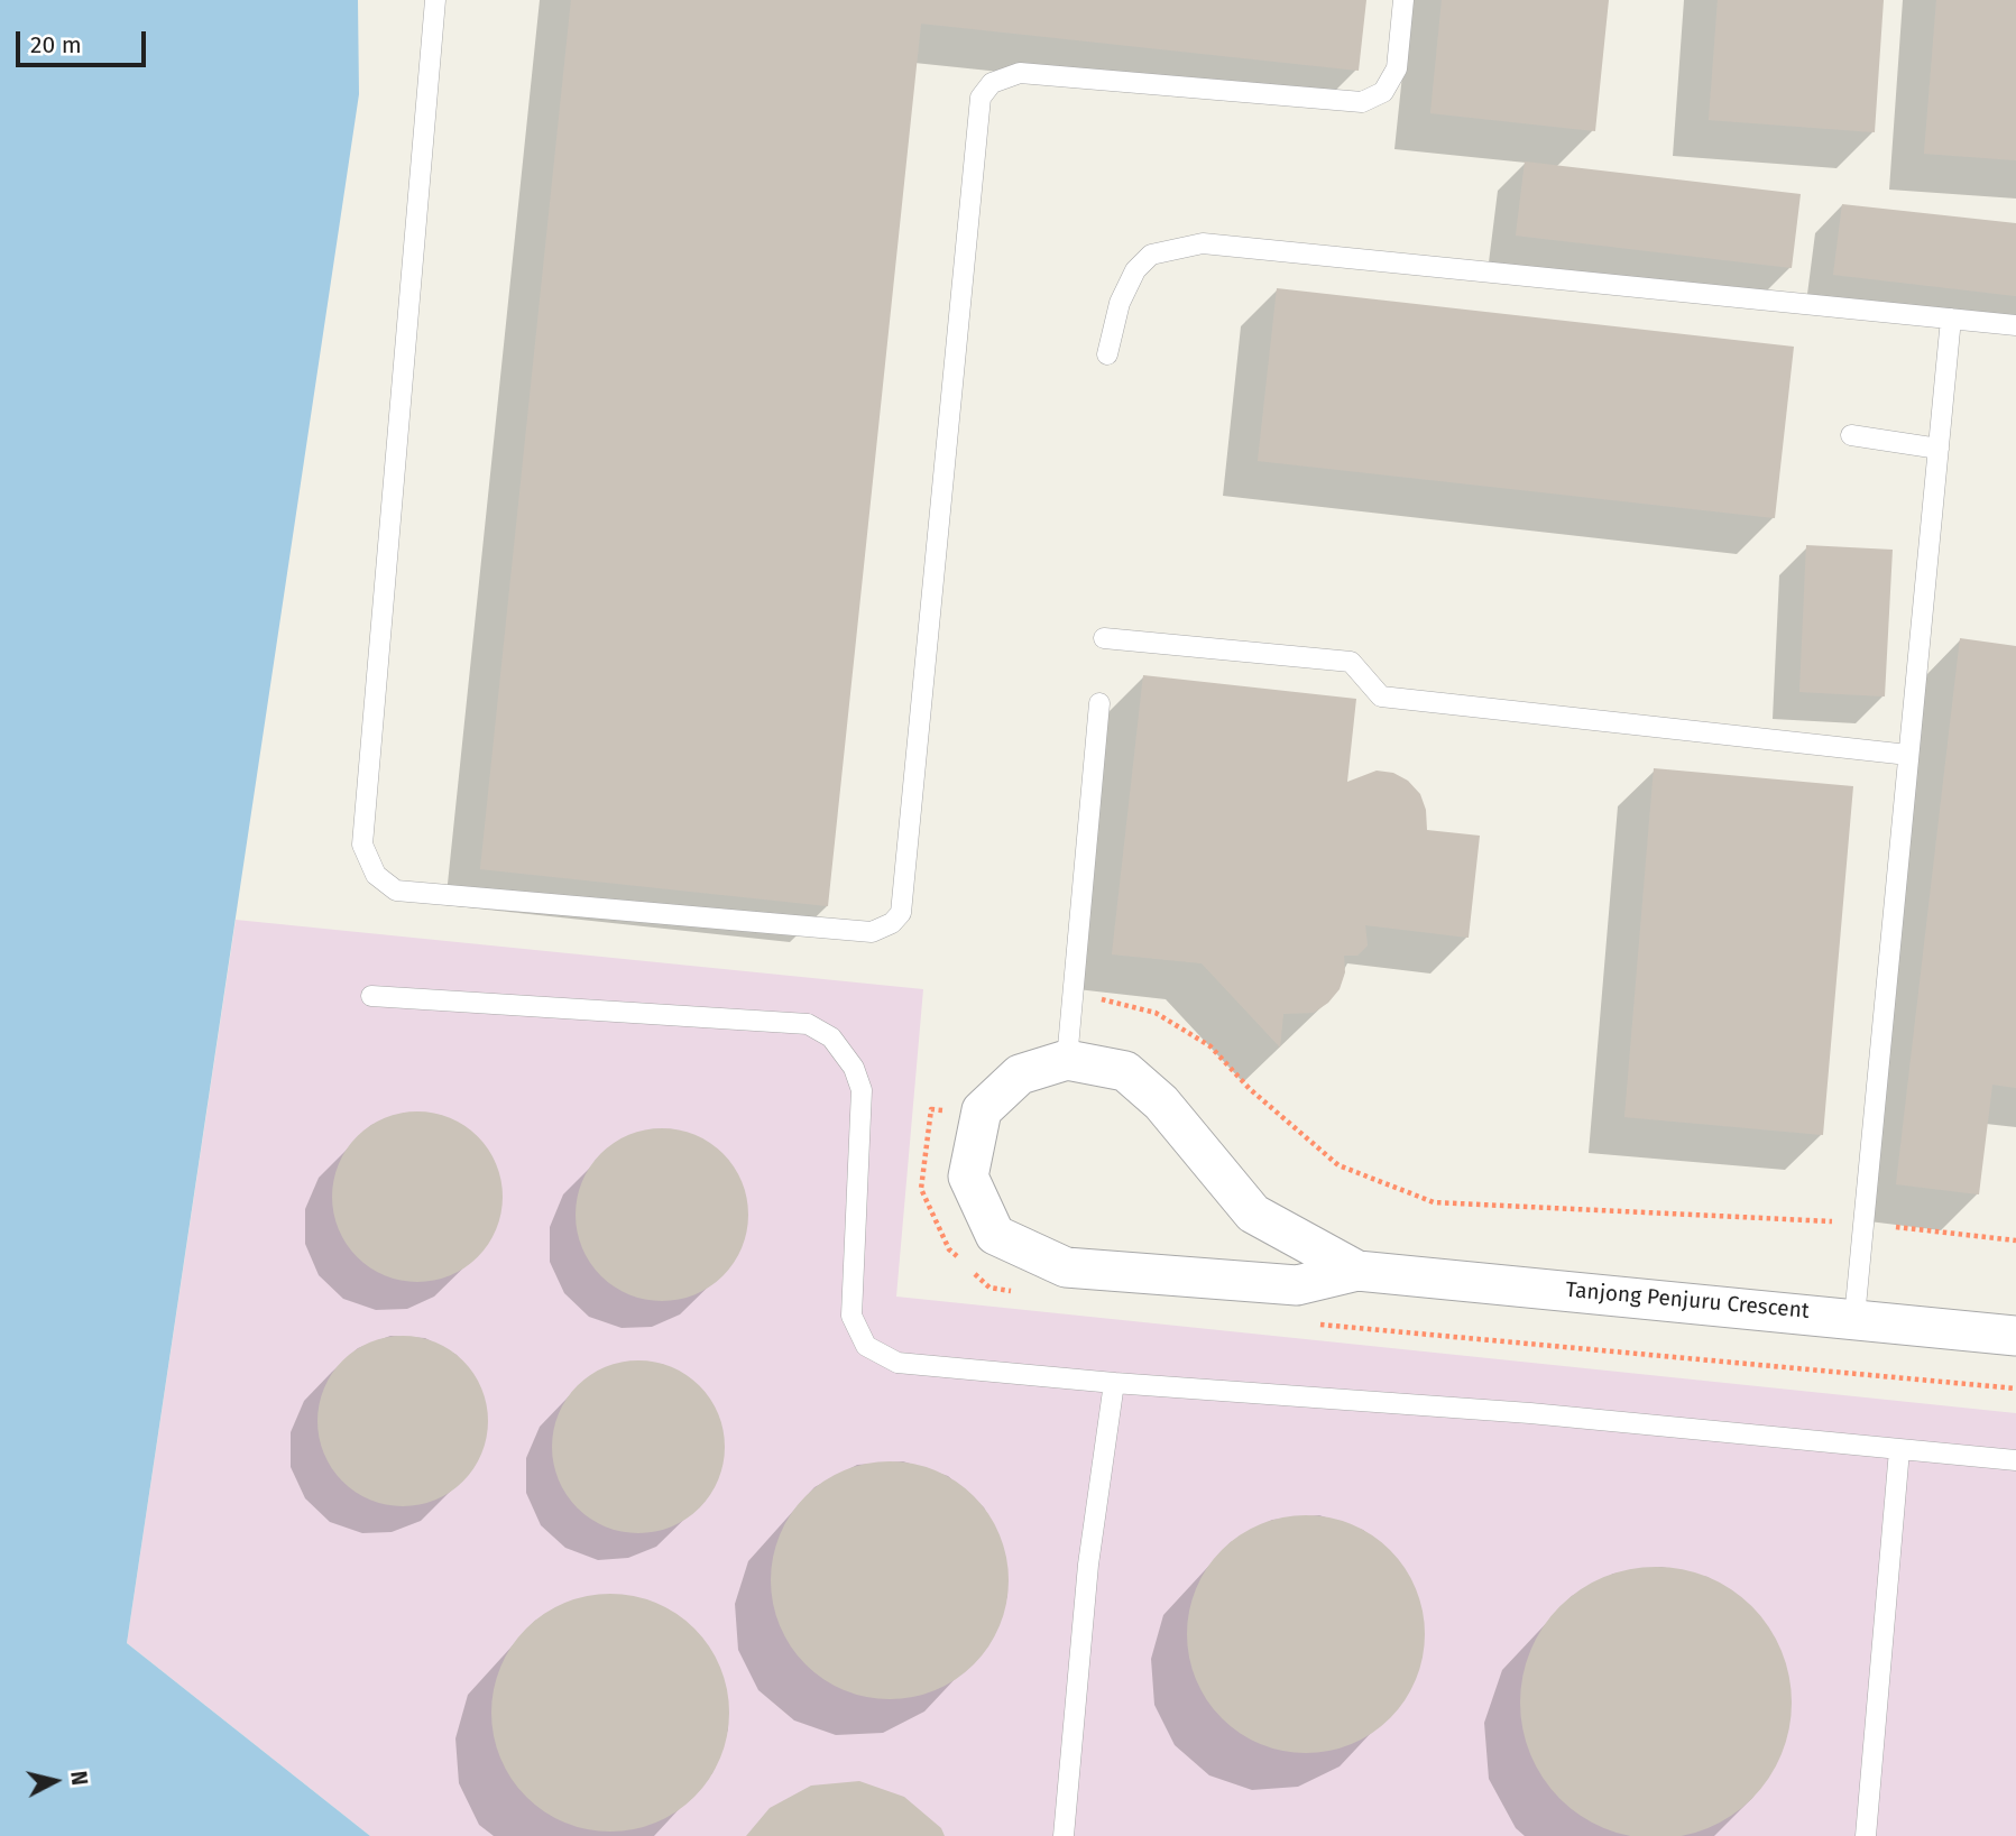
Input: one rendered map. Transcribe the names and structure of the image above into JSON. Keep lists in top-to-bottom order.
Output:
{
  "streets": {
    "street": ["Tanjong Penjuru Crescent"]
  },
  "scale_bar": "20 m",
  "north": "right"
}
